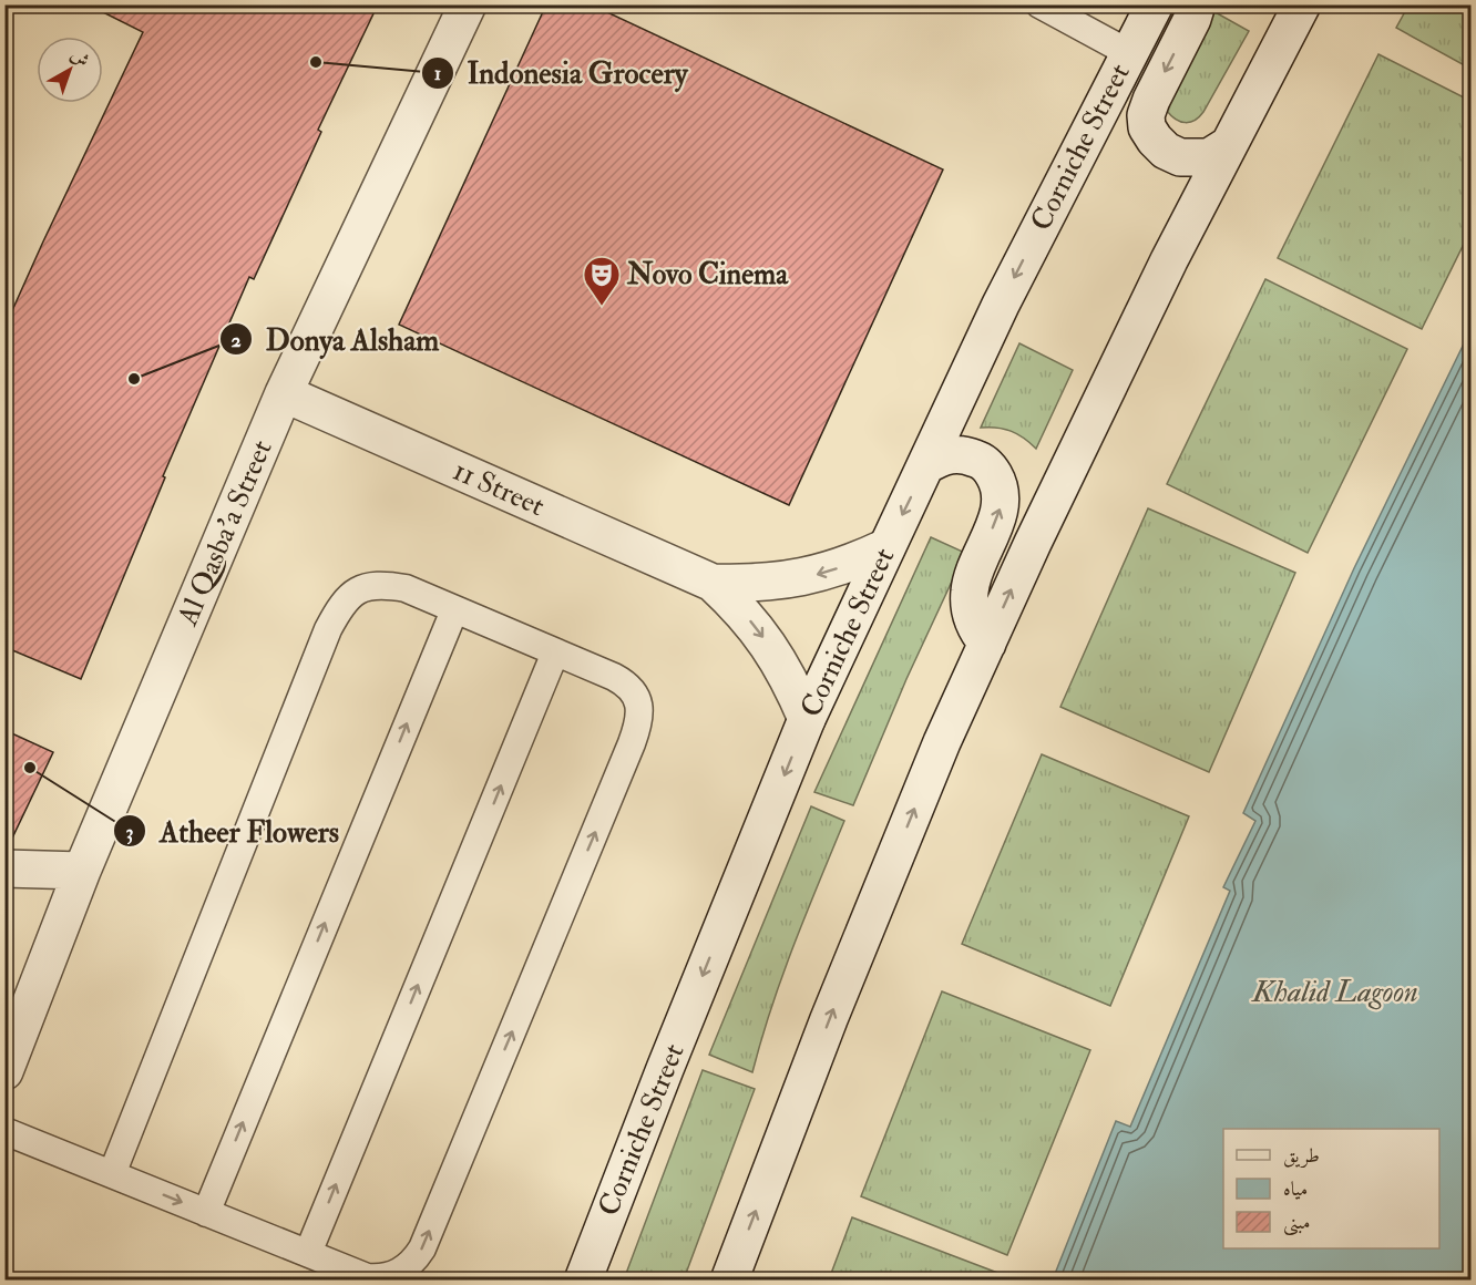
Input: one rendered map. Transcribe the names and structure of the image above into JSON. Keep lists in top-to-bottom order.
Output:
{
  "streets": {
    "main road": ["Corniche Street", "11 Street", "Al Qasba'a Street"]
  },
  "crossings": [
    ["Corniche Street", "11 Street"],
    ["11 Street", "Al Qasba'a Street"]
  ],
  "water": ["Khalid Lagoon"],
  "places": {
    "other": ["Indonesia Grocery", "Donya Alsham", "Atheer Flowers"],
    "theatre": ["Novo Cinema"]
  },
  "legend": ["طريق", "مياه", "مبنى"],
  "north": "top right"
}
